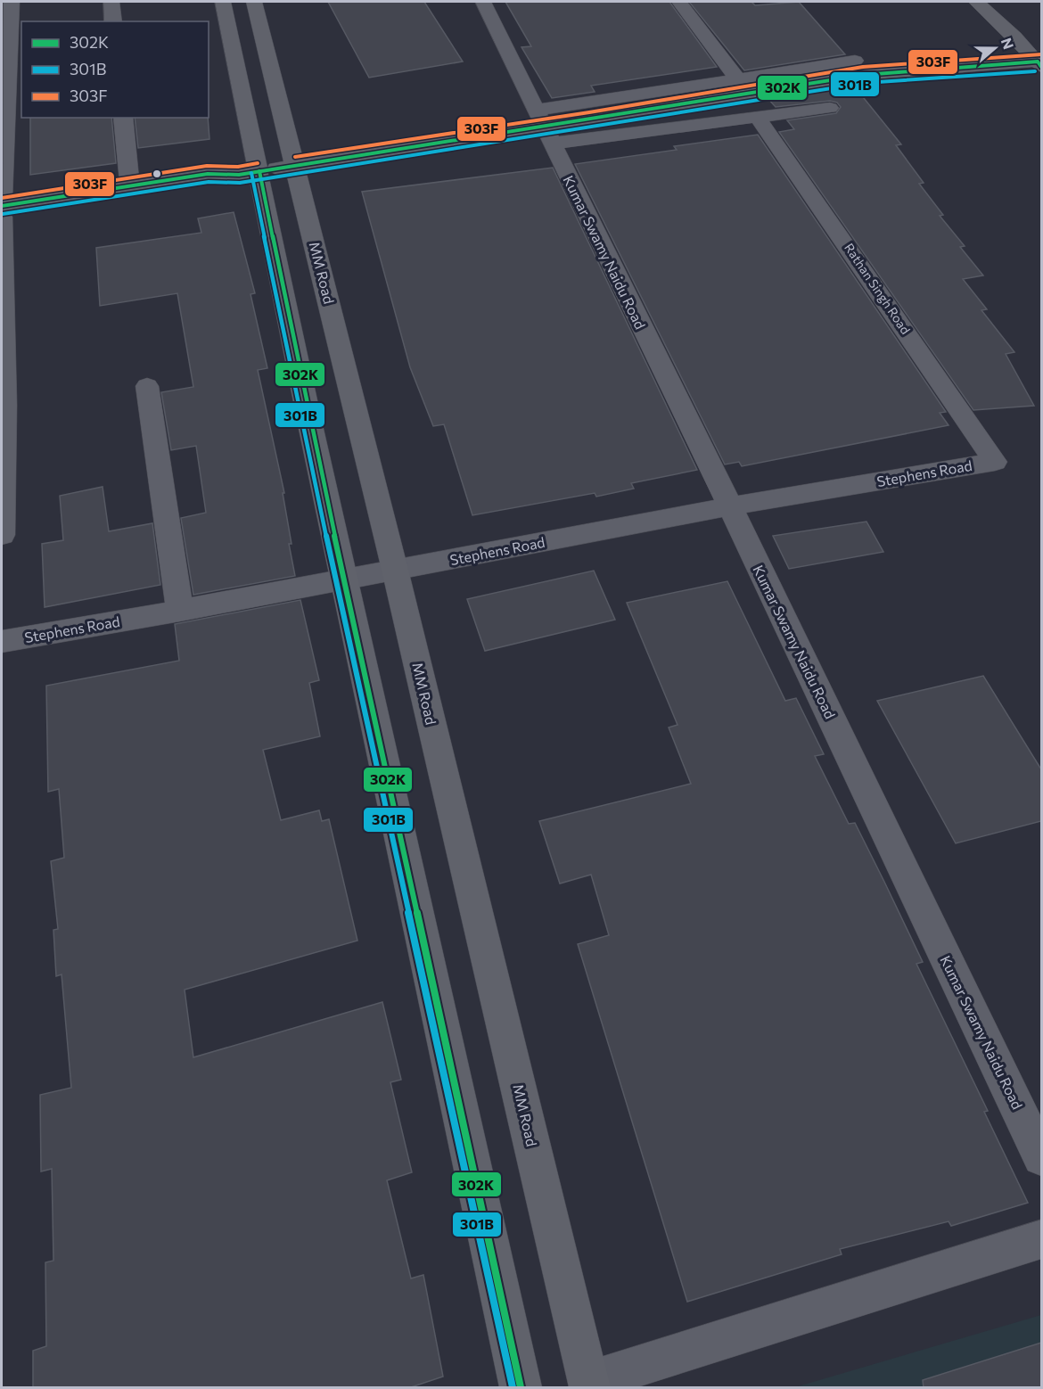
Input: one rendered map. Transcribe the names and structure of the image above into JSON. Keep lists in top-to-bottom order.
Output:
{
  "streets": {
    "main road": ["MM Road"],
    "street": ["Kumar Swamy Naidu Road", "Rathan Singh Road", "Stephens Road"]
  },
  "crossings": [
    ["Kumar Swamy Naidu Road", "Stephens Road"],
    ["MM Road", "Stephens Road"],
    ["Rathan Singh Road", "Stephens Road"]
  ],
  "lines": ["transit line 303F", "transit line 302K", "transit line 301B"],
  "legend": ["302K", "301B", "303F"],
  "north": "right"
}
